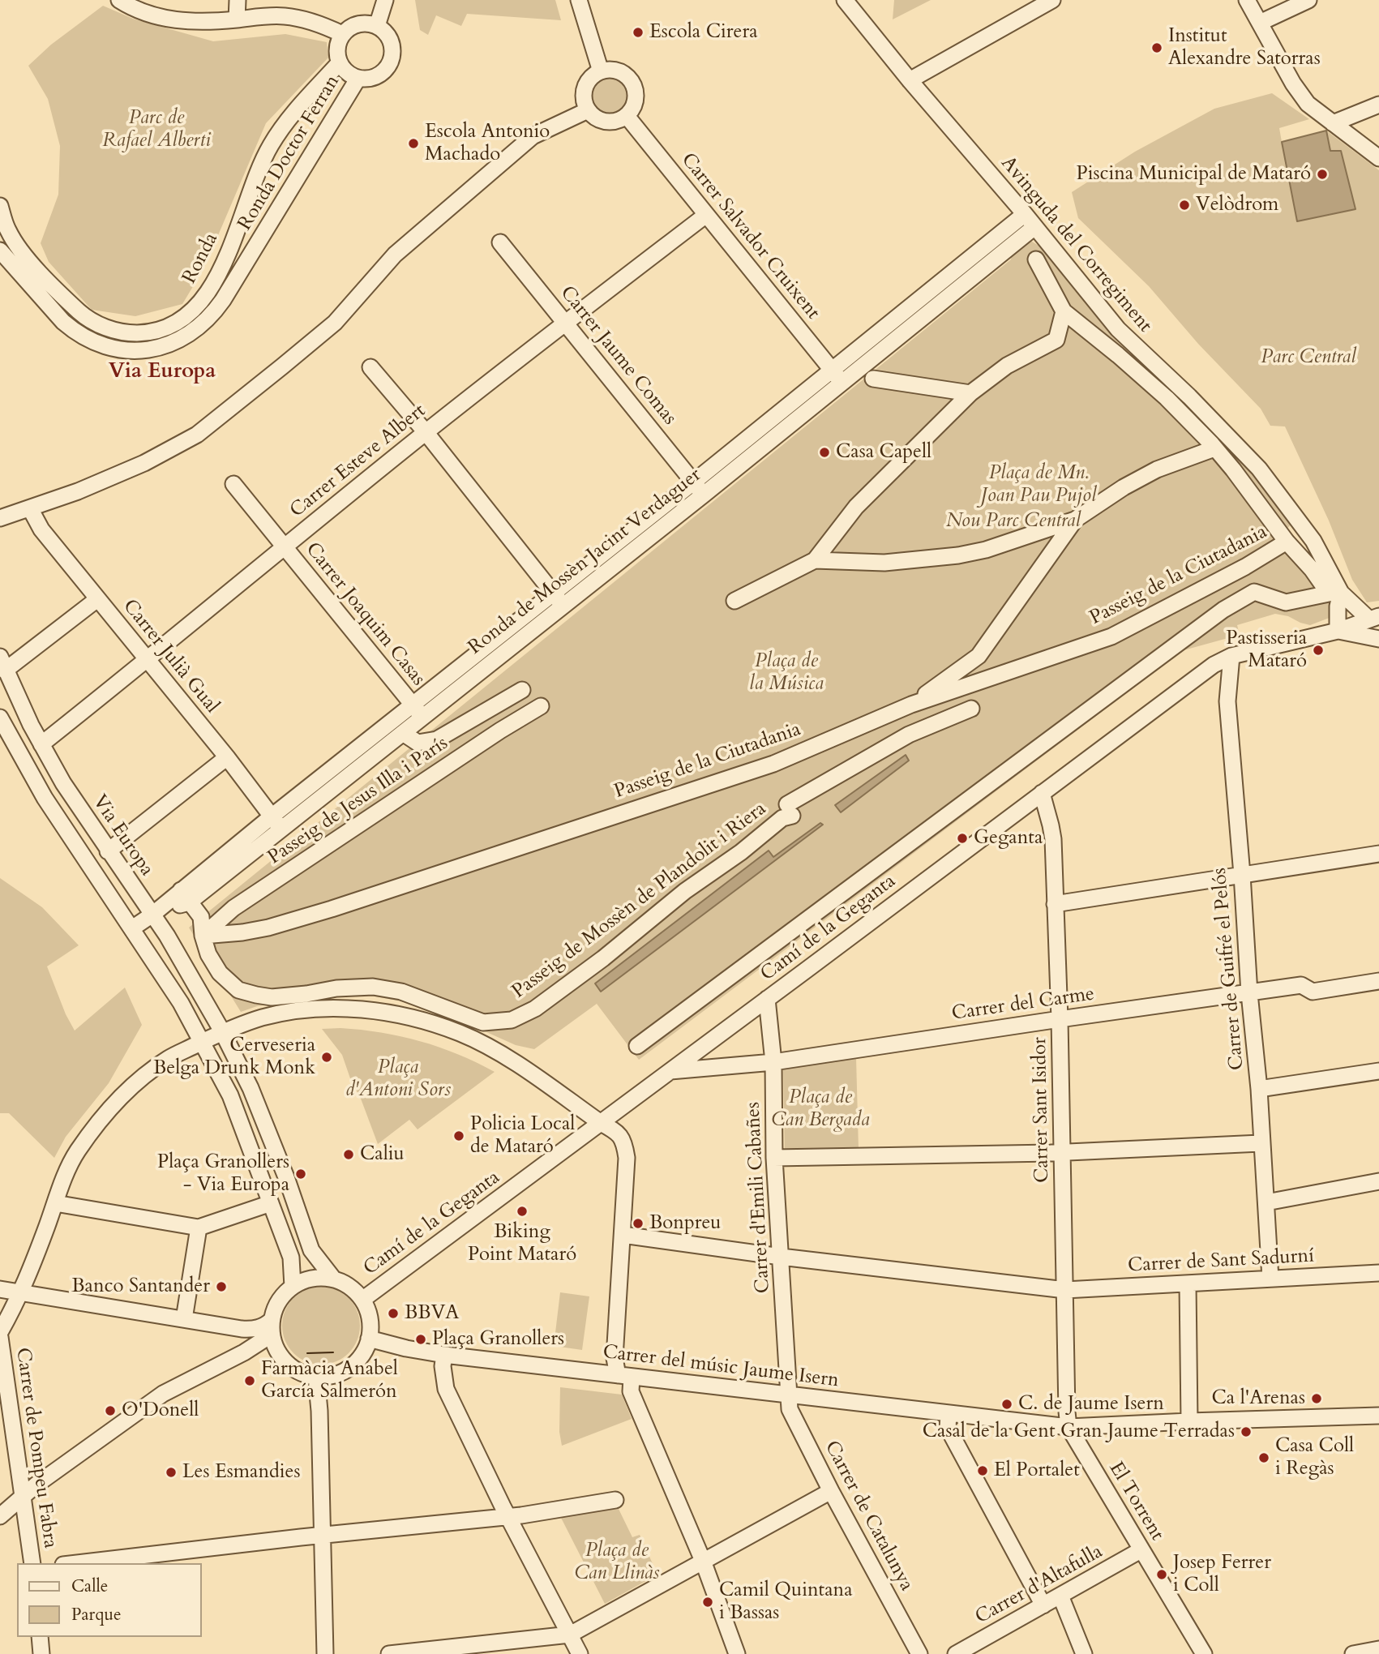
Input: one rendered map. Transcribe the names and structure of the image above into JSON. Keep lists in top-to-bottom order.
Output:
{
  "streets": {
    "street": [
      "Ronda Doctor Ferran",
      "Carrer Salvador Cruixent",
      "Avinguda del Corregiment",
      "Ronda",
      "Carrer Jaume Comas",
      "Carrer Esteve Albert",
      "Ronda de Mossèn Jacint Verdaguer",
      "Passeig de la Ciutadania",
      "Carrer Joaquim Casas",
      "Carrer Julià Gual",
      "Passeig de Jesus Illa i París",
      "Via Europa",
      "Passeig de Mossèn de Plandolit i Riera",
      "Camí de la Geganta",
      "Carrer de Guifré el Pelós",
      "Carrer del Carme",
      "Carrer Sant Isidor",
      "Carrer d'Emili Cabañes",
      "Carrer de Sant Sadurní",
      "Carrer del músic Jaume Isern",
      "Carrer de Pompeu Fabra",
      "El Torrent",
      "Carrer de Catalunya",
      "Carrer d'Altafulla"
    ]
  },
  "crossings": [
    ["Ronda Doctor Ferran", "Ronda"],
    ["Carrer Salvador Cruixent", "Carrer Esteve Albert"],
    ["Carrer Salvador Cruixent", "Ronda de Mossèn Jacint Verdaguer"],
    ["Avinguda del Corregiment", "Ronda de Mossèn Jacint Verdaguer"],
    ["Avinguda del Corregiment", "Camí de la Geganta"],
    ["Carrer Jaume Comas", "Carrer Esteve Albert"],
    ["Carrer Jaume Comas", "Ronda de Mossèn Jacint Verdaguer"],
    ["Carrer Esteve Albert", "Carrer Joaquim Casas"],
    ["Carrer Esteve Albert", "Carrer Julià Gual"],
    ["Carrer Esteve Albert", "Via Europa"],
    ["Ronda de Mossèn Jacint Verdaguer", "Carrer Joaquim Casas"],
    ["Ronda de Mossèn Jacint Verdaguer", "Carrer Julià Gual"],
    ["Ronda de Mossèn Jacint Verdaguer", "Via Europa"],
    ["Passeig de la Ciutadania", "Passeig de Jesus Illa i París"],
    ["Passeig de la Ciutadania", "Passeig de Mossèn de Plandolit i Riera"],
    ["Passeig de Jesus Illa i París", "Passeig de Mossèn de Plandolit i Riera"],
    ["Via Europa", "Camí de la Geganta"],
    ["Via Europa", "Carrer del músic Jaume Isern"],
    ["Camí de la Geganta", "Carrer de Guifré el Pelós"],
    ["Camí de la Geganta", "Carrer del Carme"],
    ["Camí de la Geganta", "Carrer Sant Isidor"],
    ["Camí de la Geganta", "Carrer d'Emili Cabañes"],
    ["Camí de la Geganta", "Carrer del músic Jaume Isern"],
    ["Carrer de Guifré el Pelós", "Carrer del Carme"],
    ["Carrer de Guifré el Pelós", "Carrer de Sant Sadurní"],
    ["Carrer del Carme", "Carrer Sant Isidor"],
    ["Carrer del Carme", "Carrer d'Emili Cabañes"],
    ["Carrer Sant Isidor", "Carrer de Sant Sadurní"],
    ["Carrer Sant Isidor", "Carrer del músic Jaume Isern"],
    ["Carrer Sant Isidor", "El Torrent"],
    ["Carrer d'Emili Cabañes", "Carrer de Sant Sadurní"],
    ["Carrer d'Emili Cabañes", "Carrer del músic Jaume Isern"],
    ["Carrer d'Emili Cabañes", "Carrer de Catalunya"],
    ["Carrer del músic Jaume Isern", "El Torrent"],
    ["Carrer del músic Jaume Isern", "Carrer de Catalunya"],
    ["El Torrent", "Carrer d'Altafulla"]
  ],
  "districts": ["Via Europa"],
  "parks": [
    "Parc de Rafael Alberti",
    "Parc Central",
    "Plaça de Mn. Joan Pau Pujol",
    "Nou Parc Central",
    "Plaça de la Música",
    "Plaça d'Antoni Sors",
    "Plaça de Can Bergada",
    "Plaça de Can Llinàs"
  ],
  "places": [
    "Escola Cirera",
    "Institut Alexandre Satorras",
    "Escola Antonio Machado",
    "Piscina Municipal de Mataró",
    "Velòdrom",
    "Casa Capell",
    "Pastisseria Mataró",
    "Geganta",
    "Cerveseria Belga Drunk Monk",
    "Policia Local de Mataró",
    "Caliu",
    "Plaça Granollers - Via Europa",
    "Biking Point Mataró",
    "Bonpreu",
    "Banco Santander",
    "BBVA",
    "Plaça Granollers",
    "Farmàcia Anabel García Salmerón",
    "Ca l'Arenas",
    "C. de Jaume Isern",
    "O'Donell",
    "Casal de la Gent Gran Jaume Terradas",
    "Casa Coll i Regàs",
    "El Portalet",
    "Les Esmandies",
    "Josep Ferrer i Coll",
    "Camil Quintana i Bassas"
  ],
  "legend": ["Calle", "Parque"]
}
